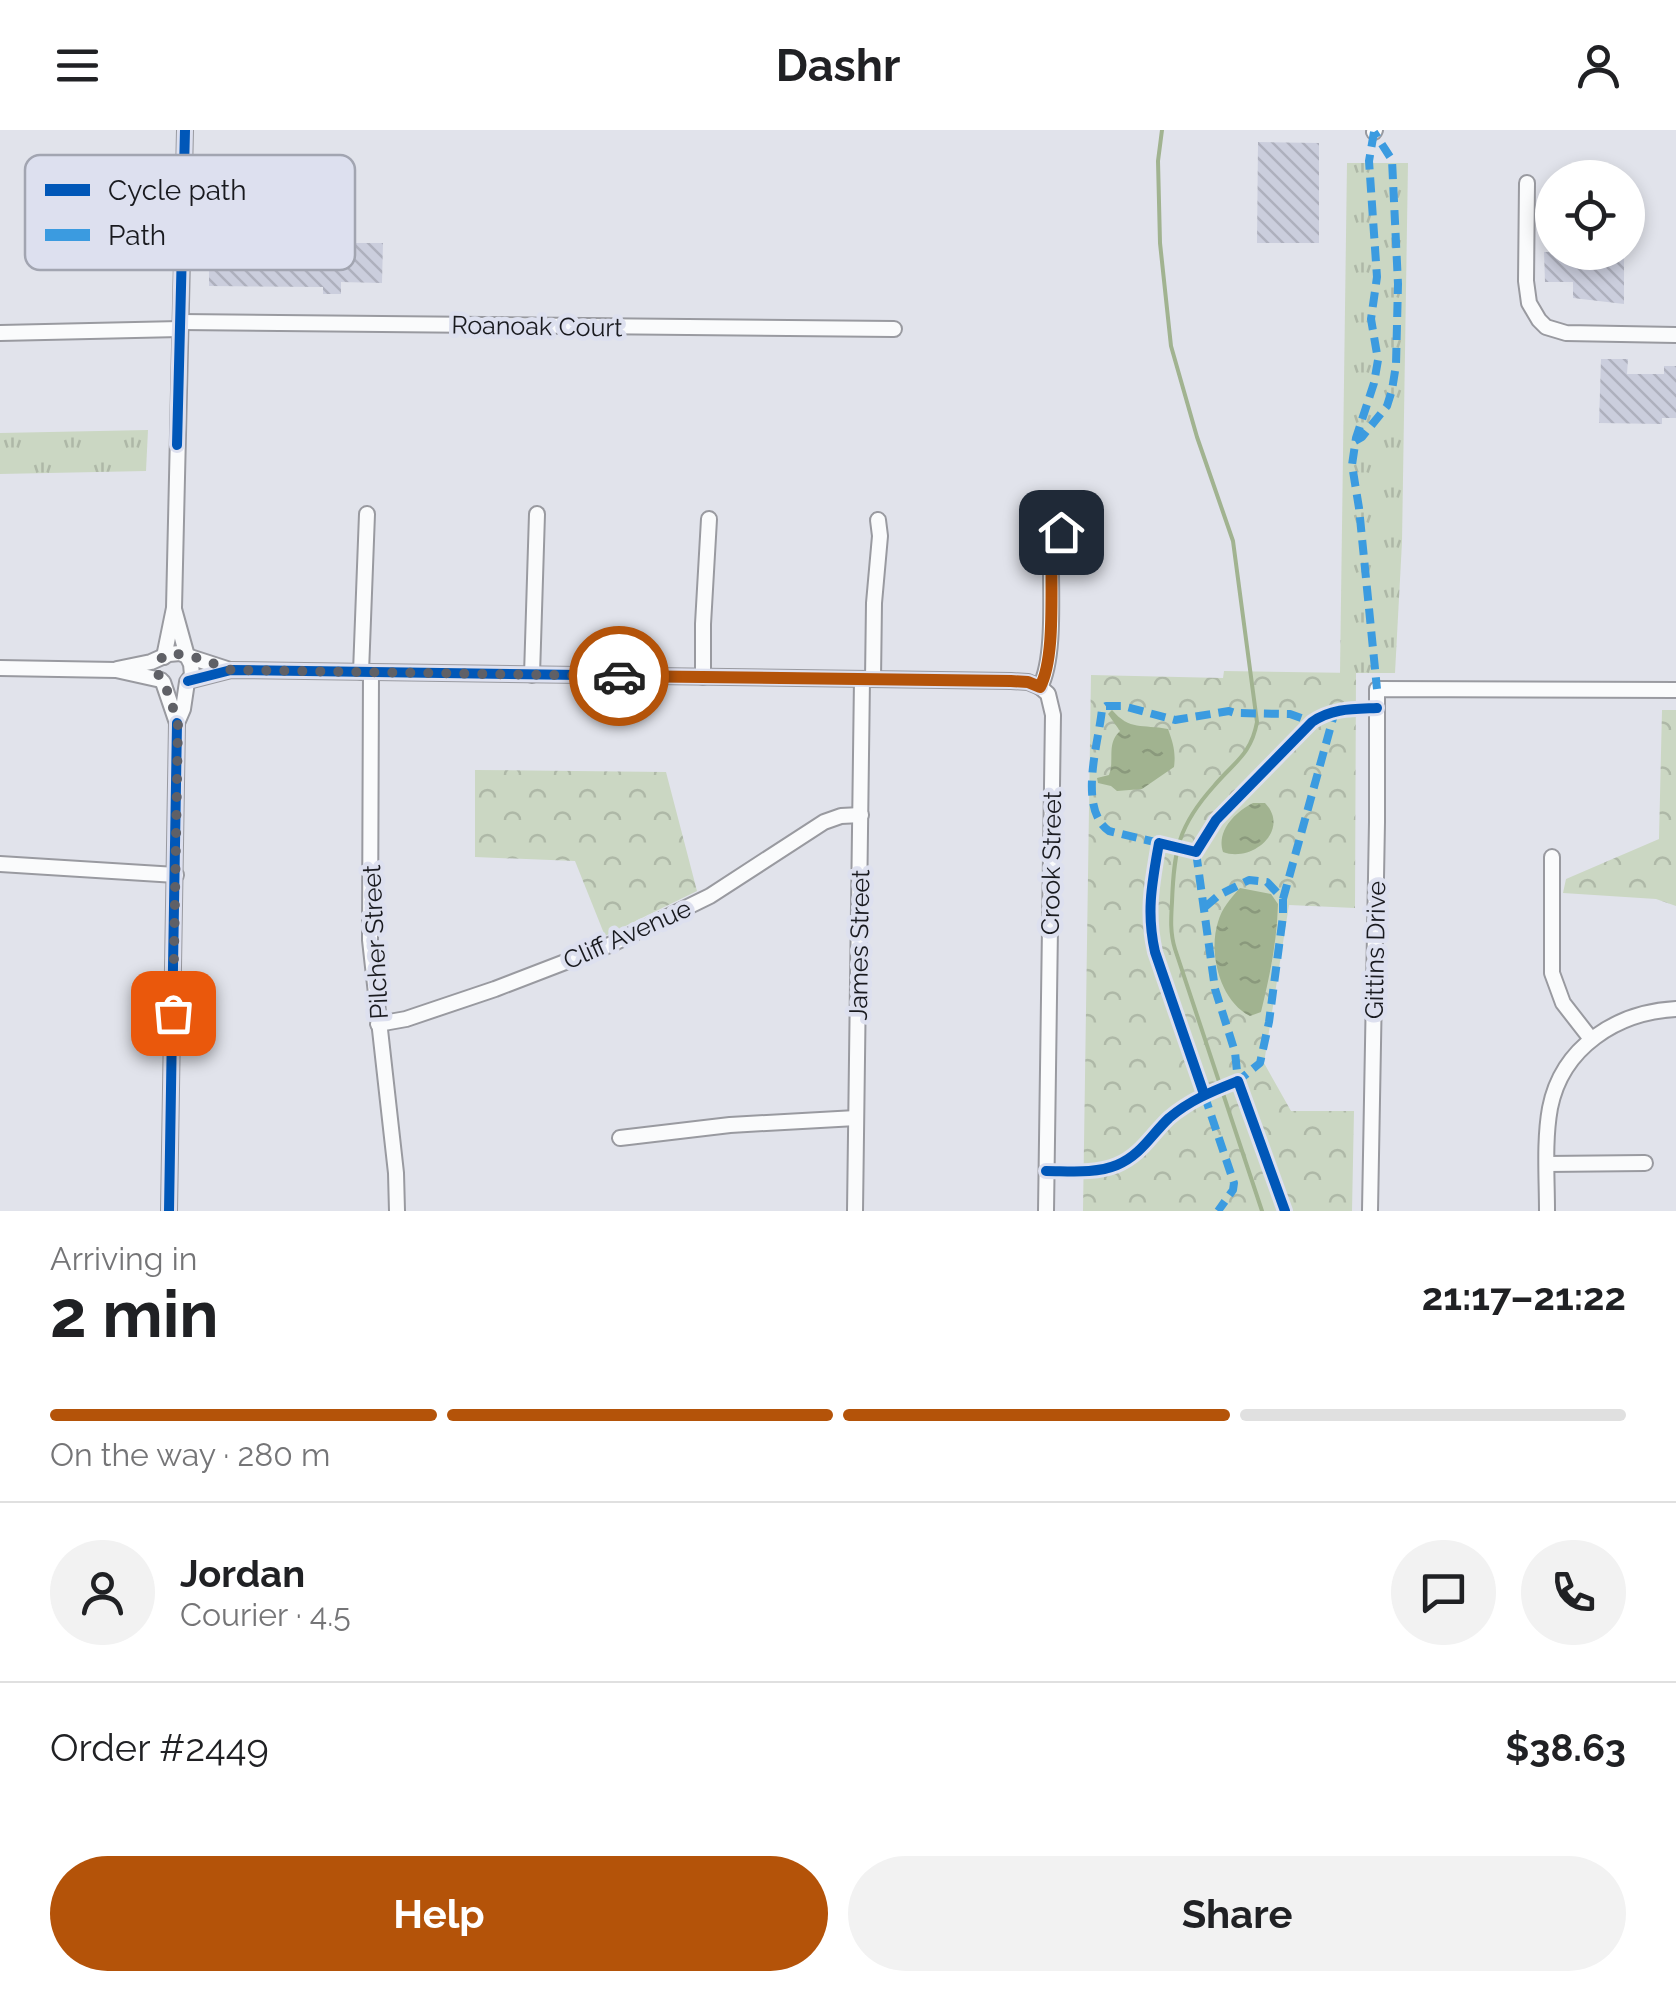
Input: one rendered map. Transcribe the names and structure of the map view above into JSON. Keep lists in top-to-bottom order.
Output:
{
  "streets": {
    "street": [
      "Roanoak Court",
      "Crook Street",
      "Cliff Avenue",
      "Pilcher Street",
      "James Street",
      "Gittins Drive"
    ]
  },
  "crossings": [
    ["Cliff Avenue", "Pilcher Street"],
    ["Cliff Avenue", "James Street"]
  ],
  "legend": ["Cycle path", "Path"],
  "page": {
    "header": "Dashr",
    "heading": ["2 min", "Arriving in", "21:17–21:22"],
    "panel": [
      "Jordan",
      "Courier · 4.5",
      "Order #2449",
      "$38.63"
    ],
    "bar": "On the way · 280 m",
    "buttons": ["Help", "Share"]
  }
}
